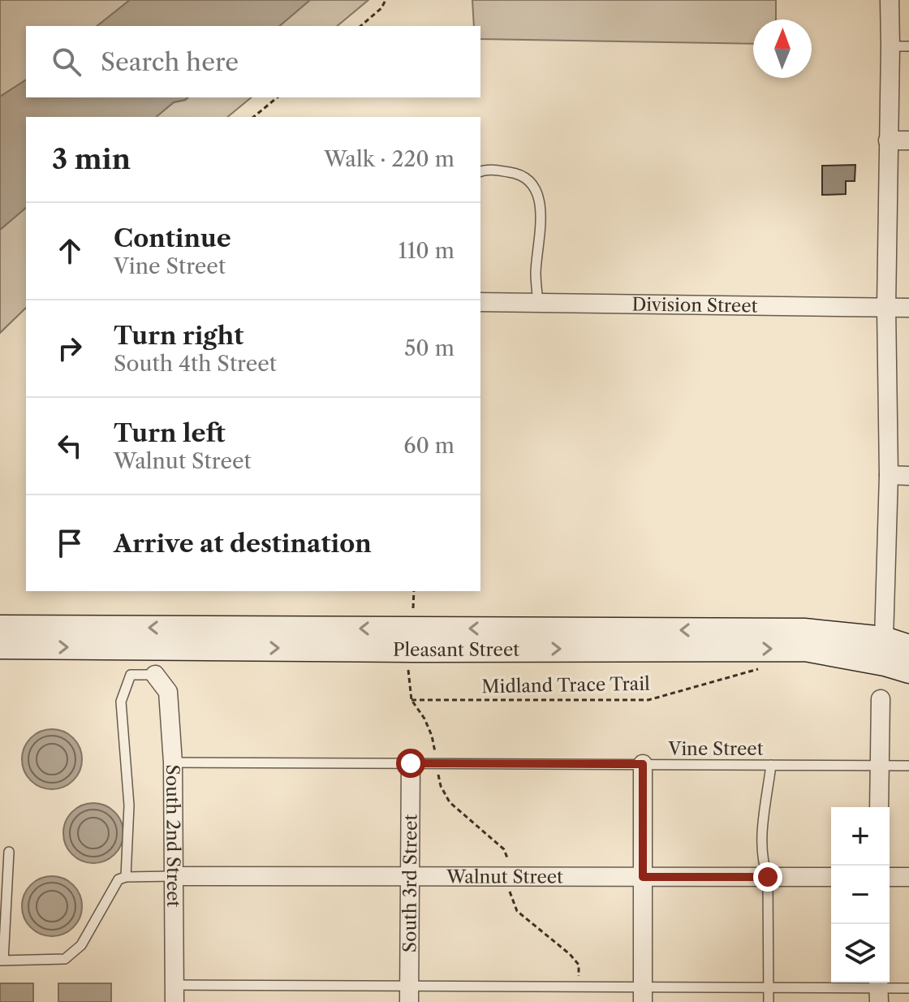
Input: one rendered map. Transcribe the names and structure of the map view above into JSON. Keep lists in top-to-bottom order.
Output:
{
  "streets": {
    "street": [
      "Division Street",
      "Pleasant Street",
      "South 2nd Street",
      "Walnut Street",
      "South 3rd Street"
    ],
    "lane": ["Vine Street"],
    "path": ["Midland Trace Trail"]
  },
  "crossings": [
    ["Vine Street", "South 2nd Street"],
    ["Vine Street", "South 3rd Street"],
    ["South 2nd Street", "Walnut Street"],
    ["Walnut Street", "South 3rd Street"]
  ],
  "north": "top",
  "page": {
    "search": "Search here",
    "heading": ["3 min", "Walk · 220 m"],
    "list": [
      ["Continue", "Vine Street", "110 m"],
      ["Turn right", "South 4th Street", "50 m"],
      ["Turn left", "Walnut Street", "60 m"],
      "Arrive at destination"
    ],
    "map_buttons": ["+", "−"]
  }
}
